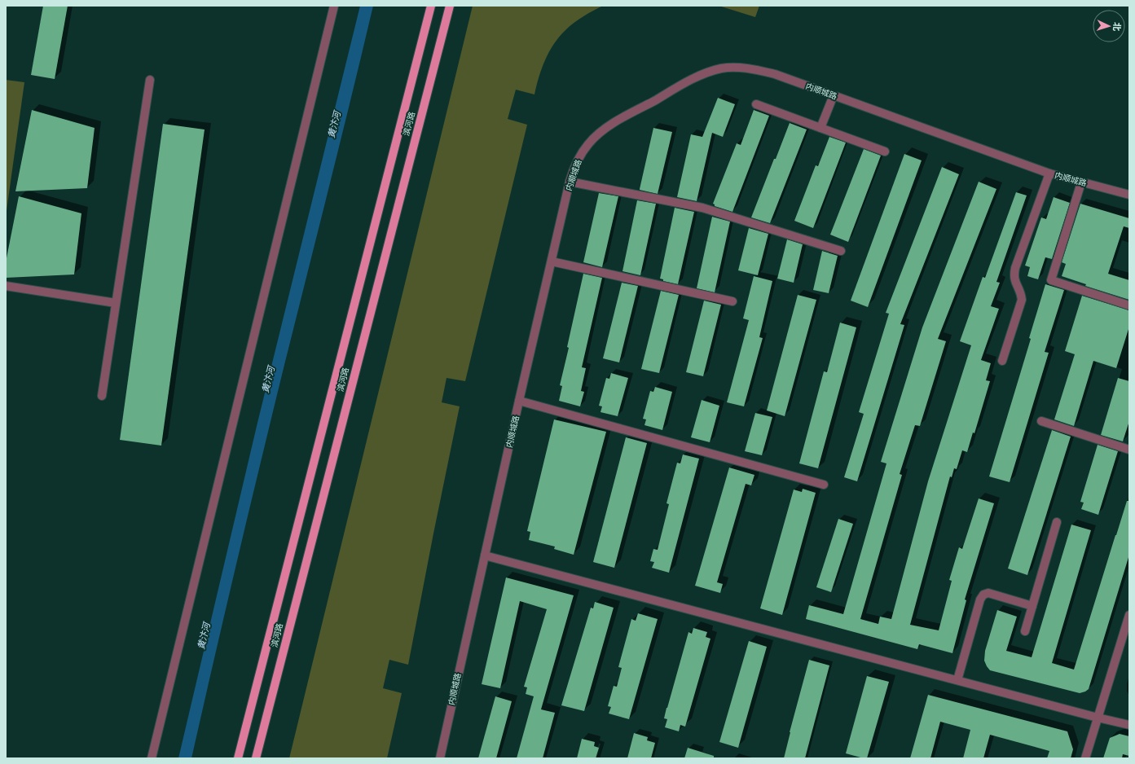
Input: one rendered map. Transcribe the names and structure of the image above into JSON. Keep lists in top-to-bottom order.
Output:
{
  "streets": {
    "main road": ["滨河路"],
    "street": ["内顺城路"]
  },
  "water": ["黄汴河"],
  "north": "right"
}
